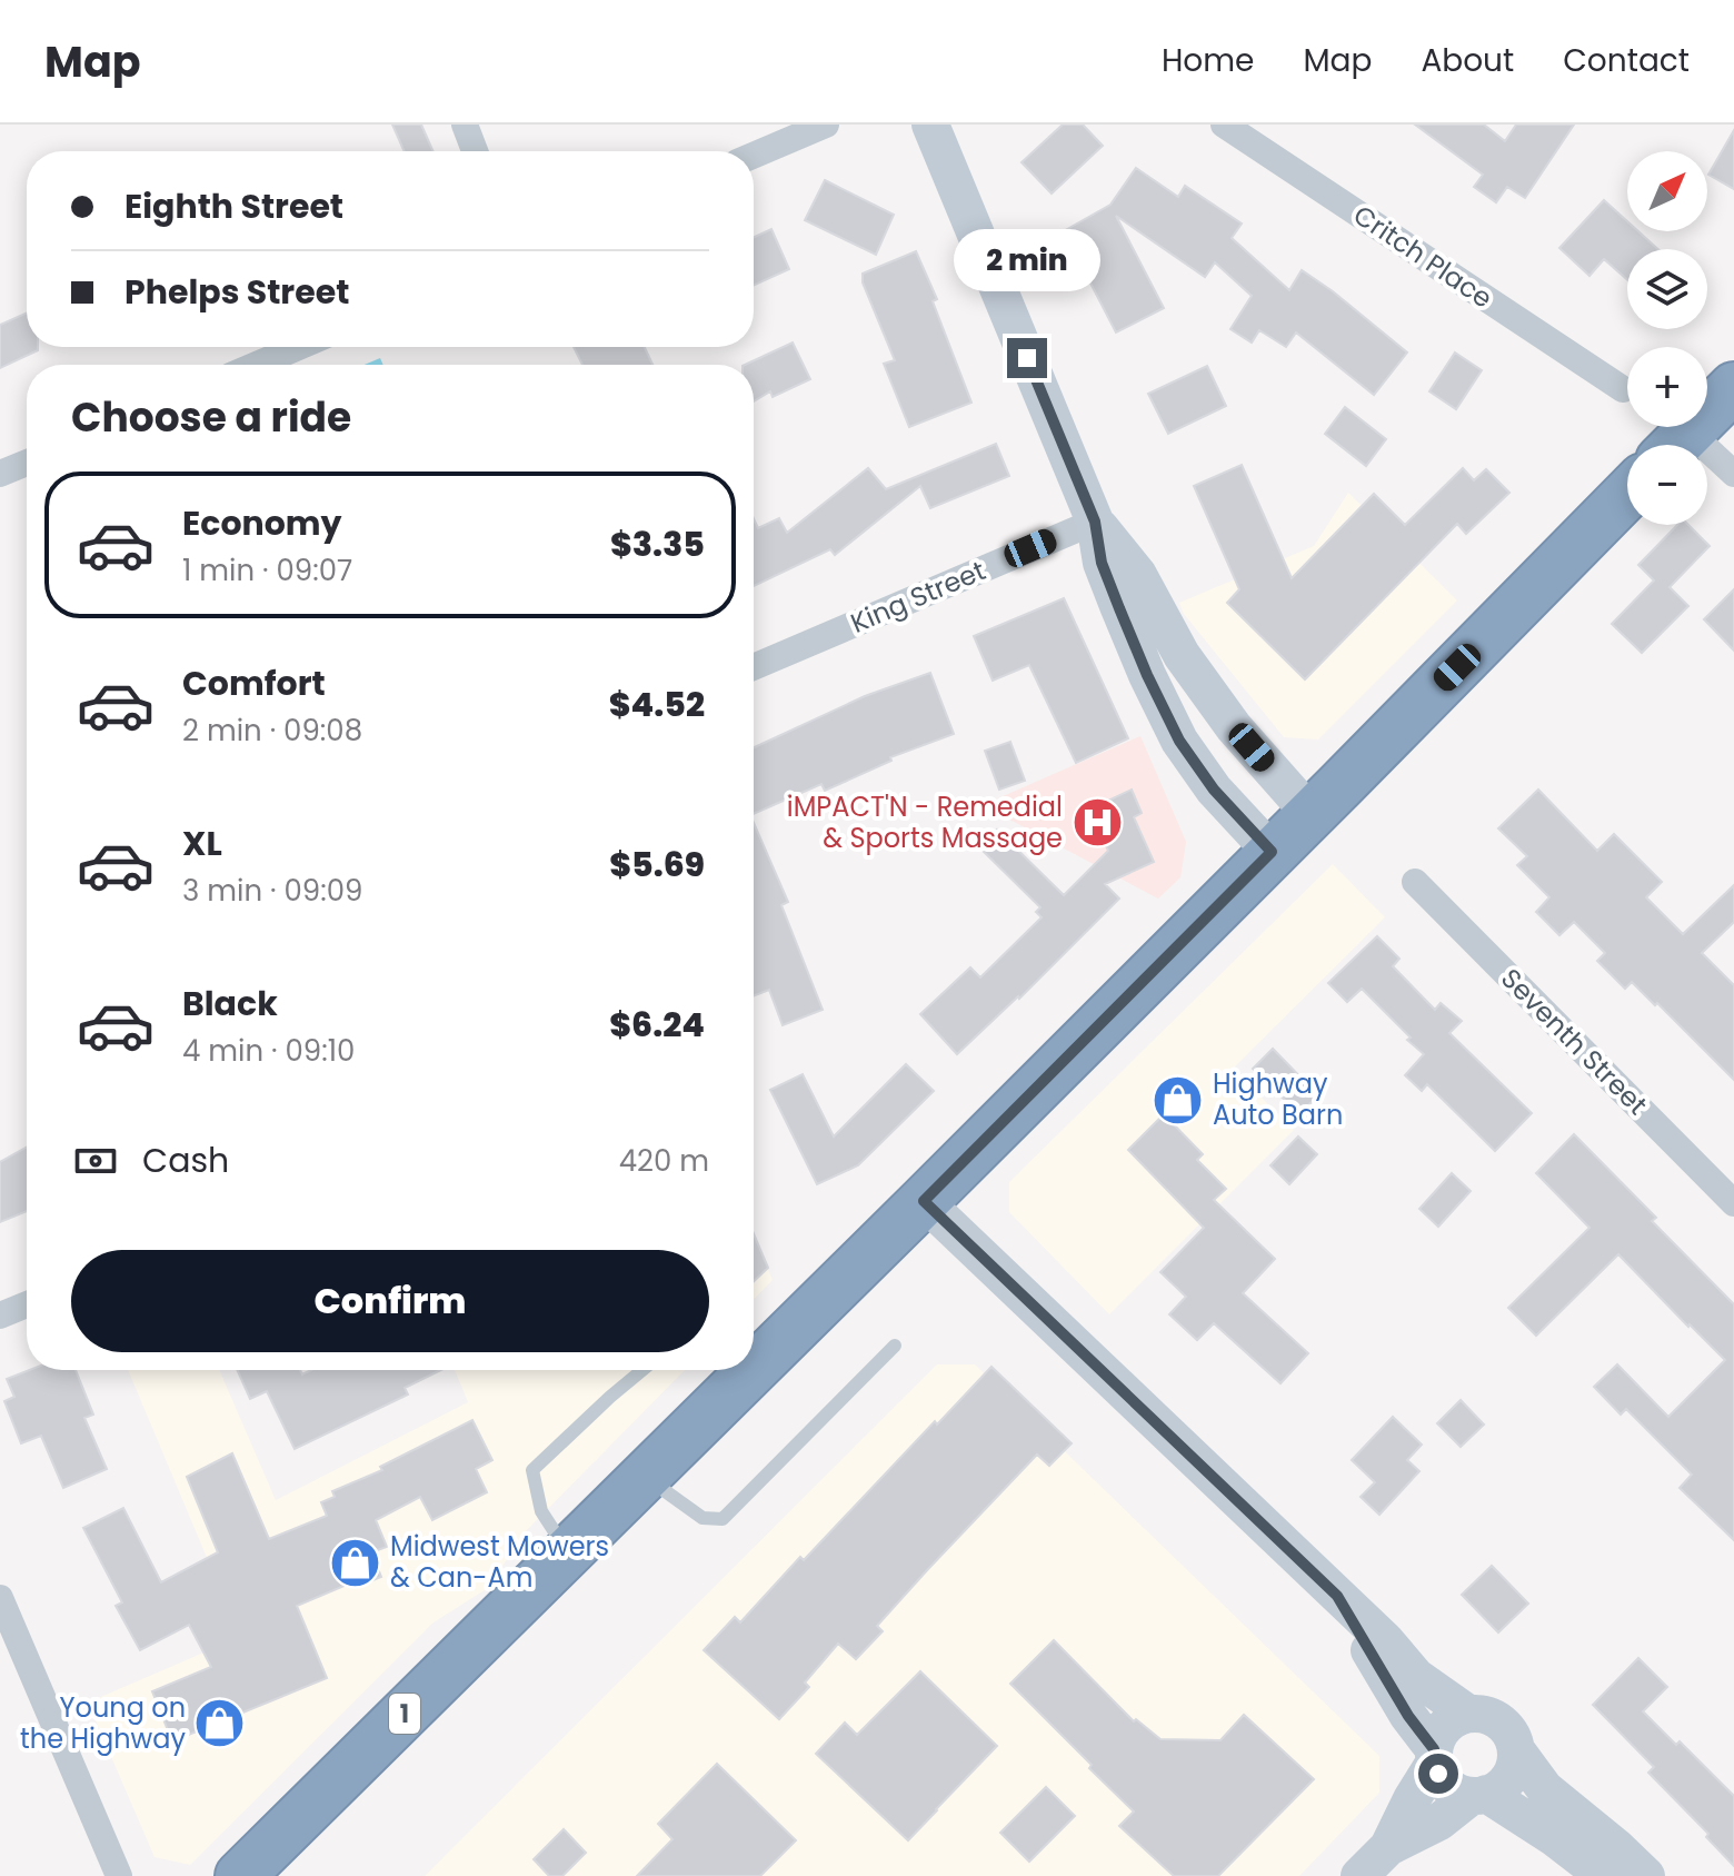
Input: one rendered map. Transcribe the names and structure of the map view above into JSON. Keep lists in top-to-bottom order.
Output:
{
  "streets": {
    "highway": ["1"],
    "street": ["Critch Place", "King Street", "Seventh Street"]
  },
  "places": {
    "hospital": ["iMPACT'N - Remedial & Sports Massage"],
    "shop": ["Highway Auto Barn", "Midwest Mowers & Can-Am", "Young on the Highway"]
  },
  "north": "top right",
  "page": {
    "header": "Map",
    "nav": [
      "Home",
      "Map",
      "About",
      "Contact"
    ],
    "map_buttons": ["+", "−"],
    "banner": ["Eighth Street", "Phelps Street"],
    "bubble": "2 min",
    "heading": "Choose a ride",
    "list": [
      {
        "name": "Economy",
        "note": "1 min · 09:07",
        "value": "$3.35"
      },
      {
        "name": "Comfort",
        "note": "2 min · 09:08",
        "value": "$4.52"
      },
      {
        "name": "XL",
        "note": "3 min · 09:09",
        "value": "$5.69"
      },
      {
        "name": "Black",
        "note": "4 min · 09:10",
        "value": "$6.24"
      }
    ],
    "pay": ["Cash", "420 m"],
    "buttons": "Confirm"
  }
}
